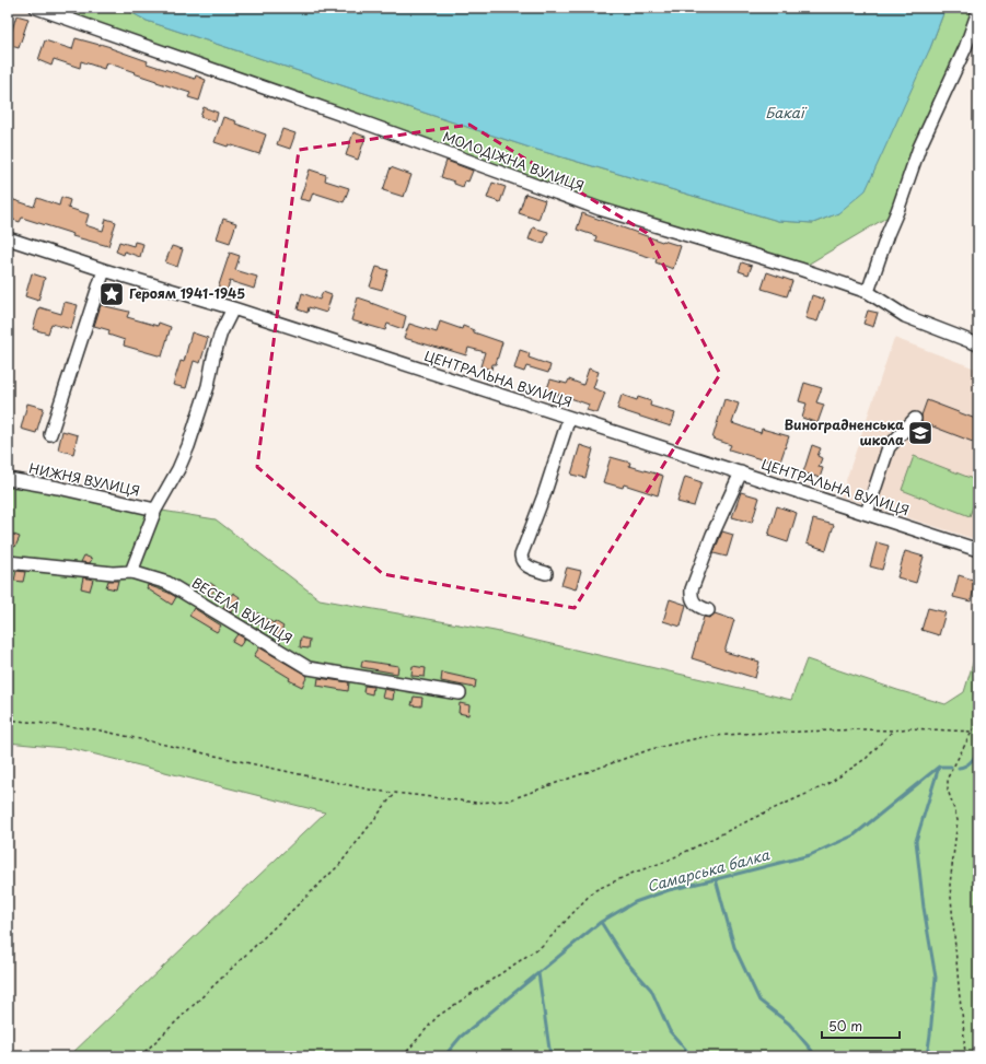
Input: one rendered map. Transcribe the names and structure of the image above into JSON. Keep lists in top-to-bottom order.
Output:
{
  "streets": {
    "street": [
      "МОЛОДІЖНА ВУЛИЦЯ",
      "ЦЕНТРАЛЬНА ВУЛИЦЯ",
      "НИЖНЯ ВУЛИЦЯ",
      "ВЕСЕЛА ВУЛИЦЯ"
    ]
  },
  "water": ["Бакаї", "Самарська балка"],
  "places": {
    "place": ["Героям 1941-1945"],
    "school or university": ["Виноградненська школа"]
  },
  "scale_bar": "50 m"
}
